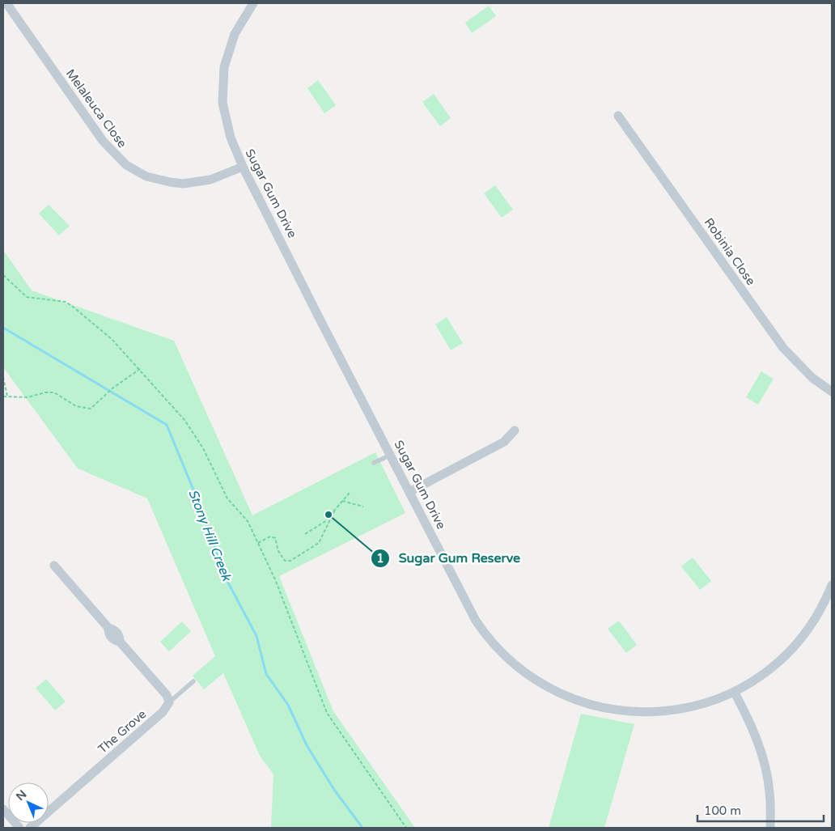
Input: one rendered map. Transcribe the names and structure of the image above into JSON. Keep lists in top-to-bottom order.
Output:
{
  "streets": {
    "street": [
      "Melaleuca Close",
      "Sugar Gum Drive",
      "Robinia Close",
      "The Grove"
    ]
  },
  "crossings": [
    ["Melaleuca Close", "Sugar Gum Drive"]
  ],
  "water": ["Stony Hill Creek"],
  "places": ["Sugar Gum Reserve"],
  "scale_bar": "100 m",
  "north": "top left"
}
